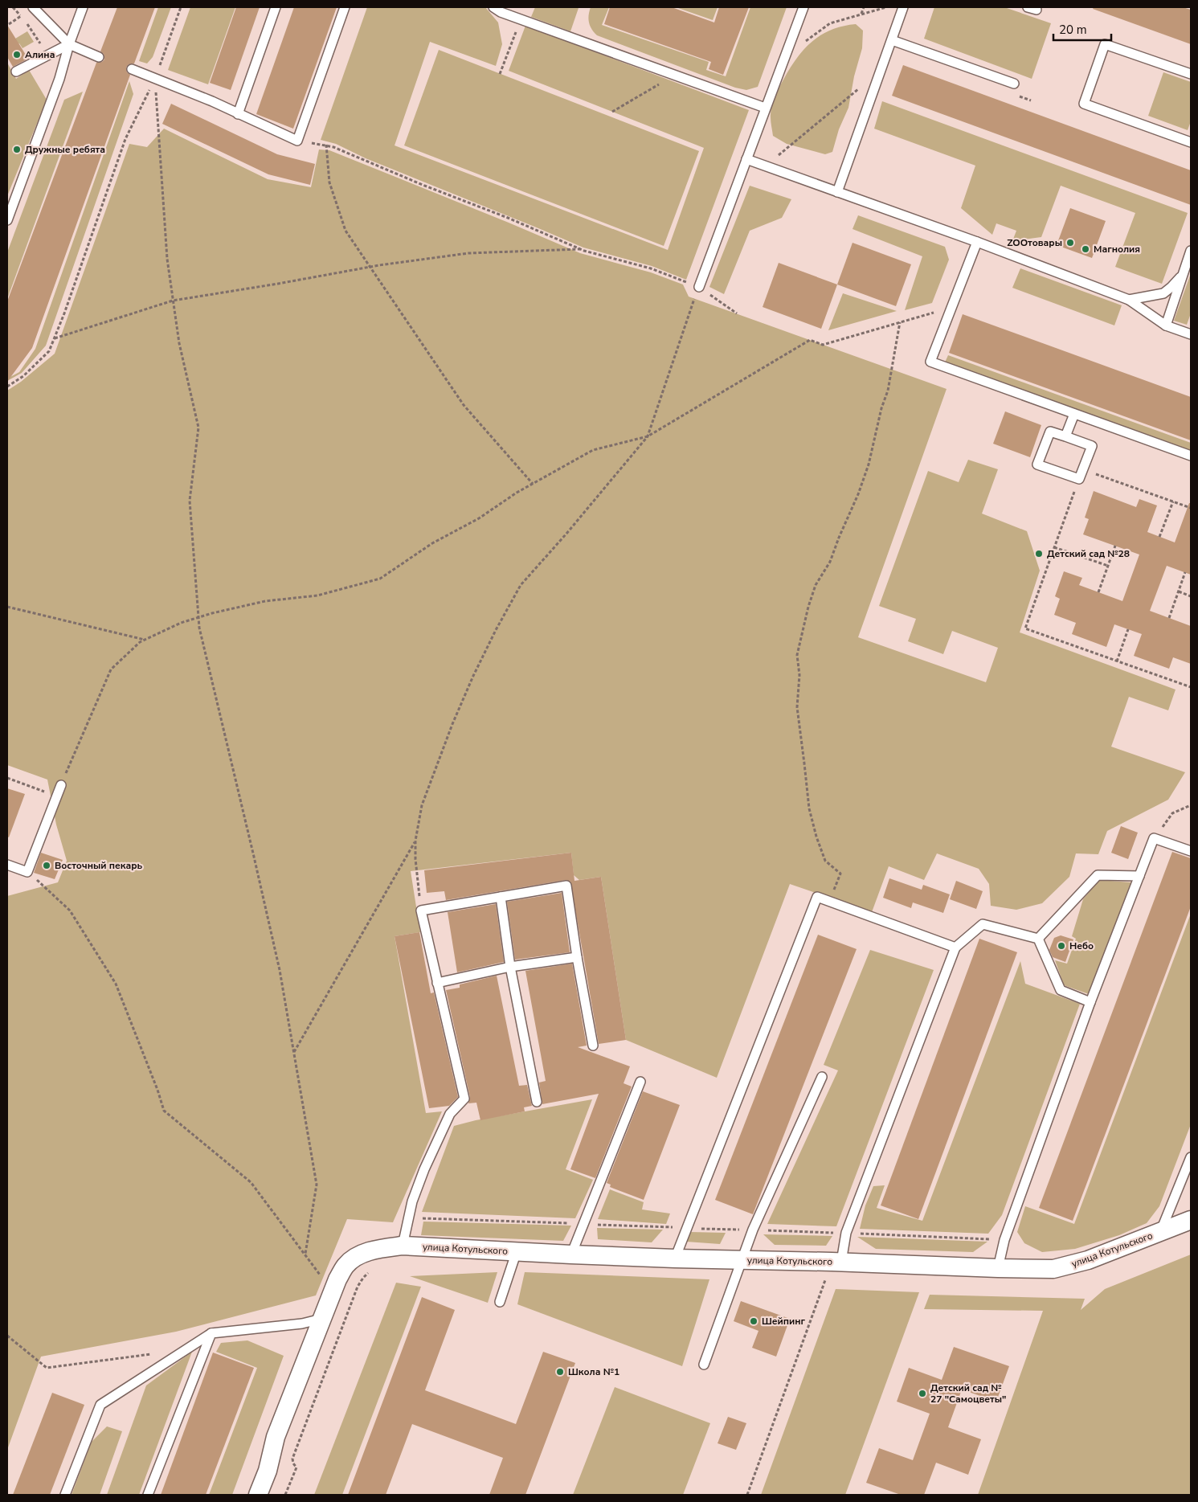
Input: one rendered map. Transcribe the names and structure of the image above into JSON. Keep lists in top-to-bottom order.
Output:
{
  "streets": {
    "street": ["улица Котульского"]
  },
  "places": [
    "Алина",
    "Дружные ребята",
    "ZOOтовары",
    "Магнолия",
    "Детский сад №28",
    "Восточный пекарь",
    "Небо",
    "Шейпинг",
    "Школа №1",
    "Детский сад № 27 \"Самоцветы\""
  ],
  "scale_bar": "20 m"
}
